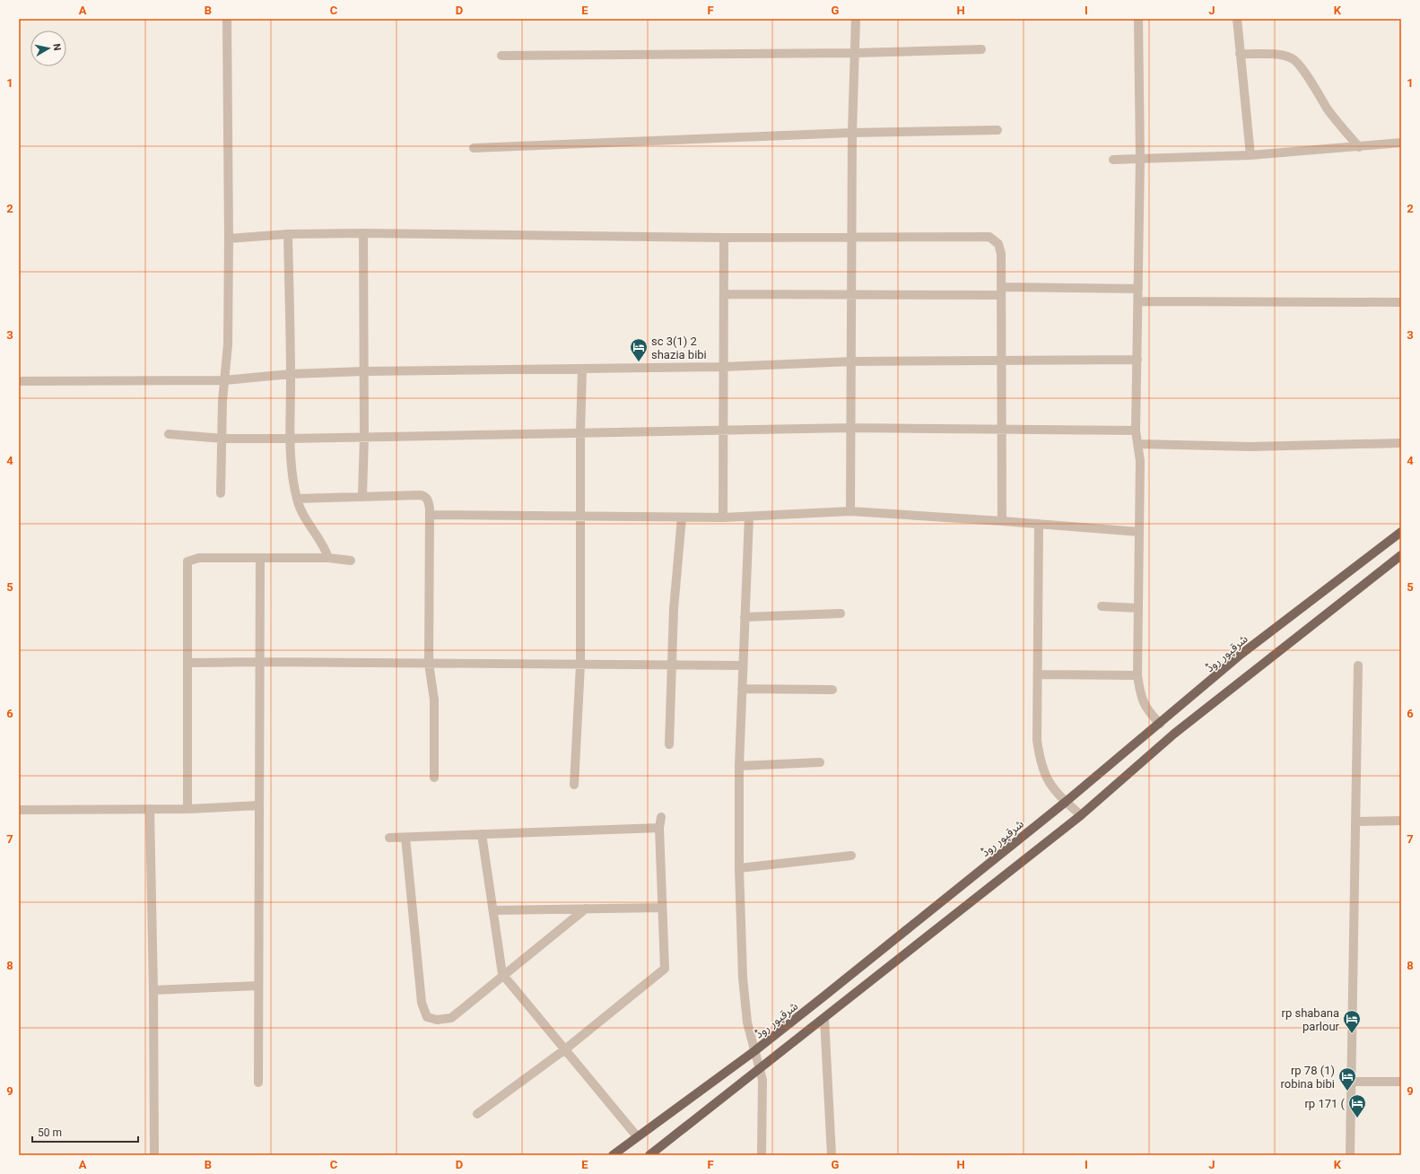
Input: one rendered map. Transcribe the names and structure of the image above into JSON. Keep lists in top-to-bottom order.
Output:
{
  "streets": {
    "main road": ["شرقپور روڈ"]
  },
  "places": {
    "hotel": [
      "sc 3(1) 2 shazia bibi",
      "rp shabana parlour",
      "rp 78 (1) robina bibi",
      "rp 171 ("
    ]
  },
  "scale_bar": "50 m",
  "north": "right",
  "grid": {
    "columns": [
      "A",
      "B",
      "C",
      "D",
      "E",
      "F",
      "G",
      "H",
      "I",
      "J",
      "K"
    ],
    "rows": [
      "1",
      "2",
      "3",
      "4",
      "5",
      "6",
      "7",
      "8",
      "9"
    ]
  }
}
